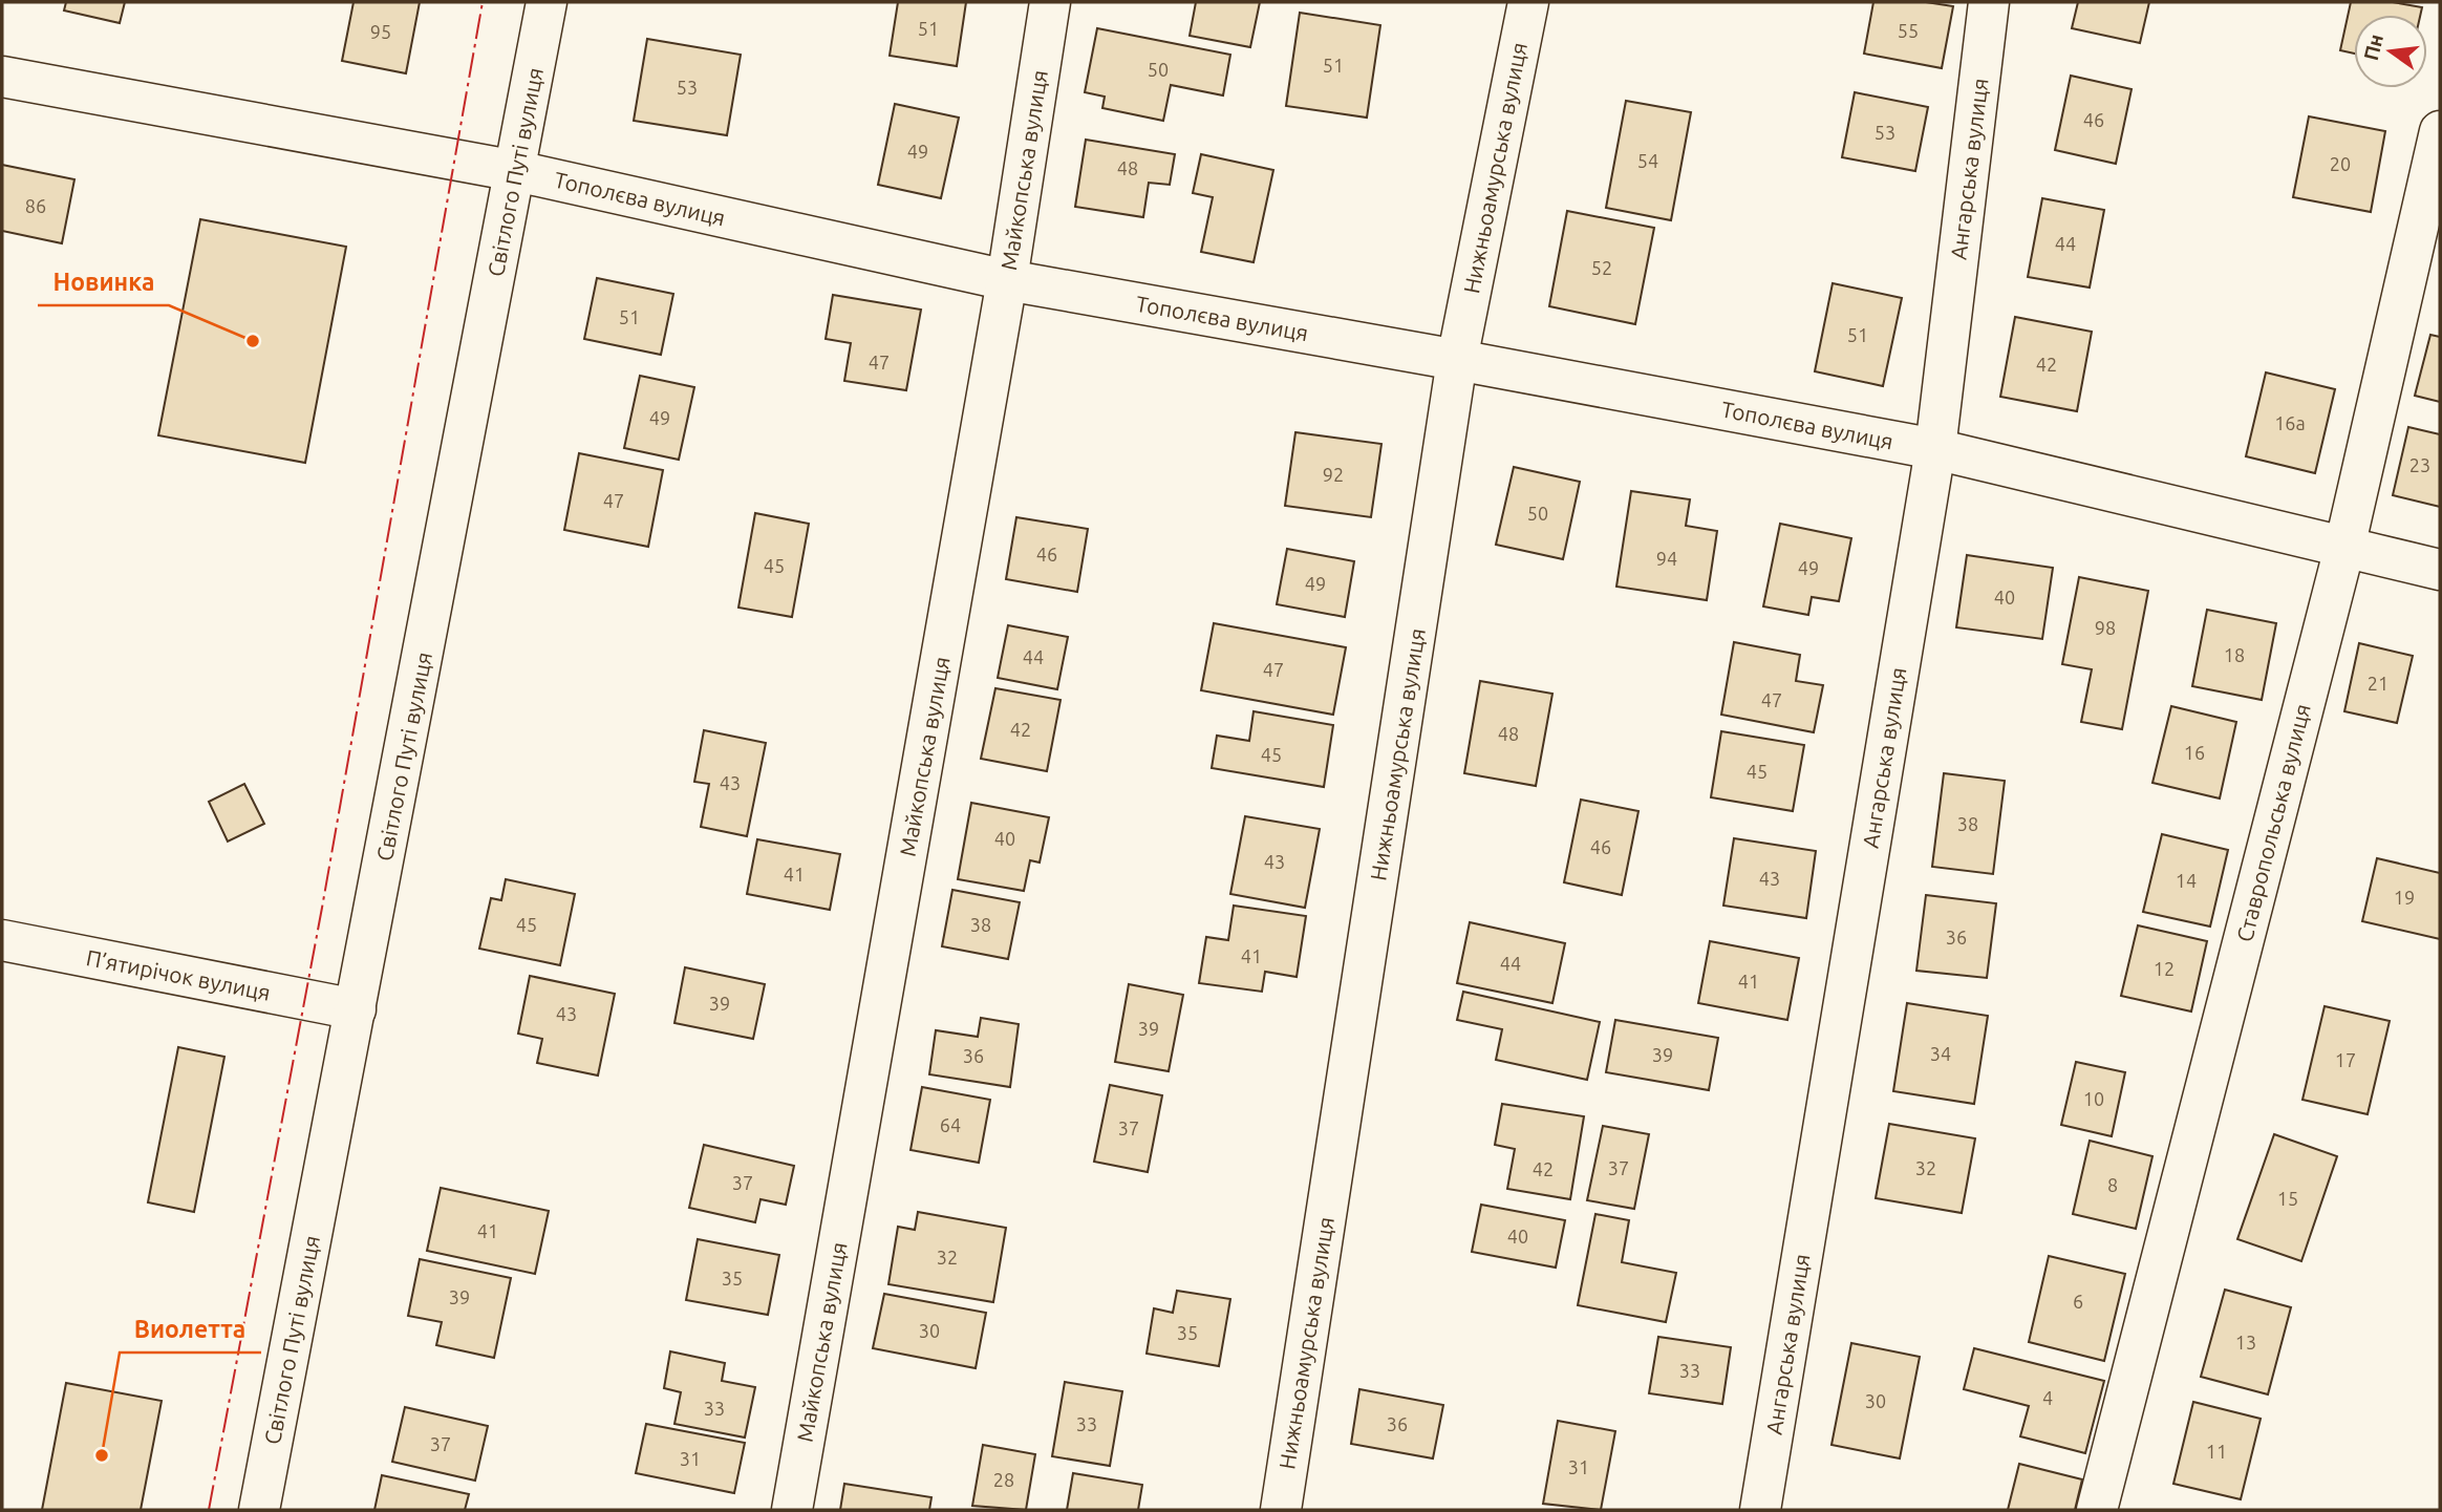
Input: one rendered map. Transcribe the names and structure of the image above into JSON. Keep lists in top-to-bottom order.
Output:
{
  "streets": {
    "street": [
      "Нижньоамурська вулиця",
      "Ангарська вулиця",
      "Майкопська вулиця",
      "Світлого Путі вулиця",
      "Тополєва вулиця",
      "Ставропольська вулиця",
      "П’ятирічок вулиця"
    ]
  },
  "crossings": [
    ["Нижньоамурська вулиця", "Тополєва вулиця"],
    ["Ангарська вулиця", "Тополєва вулиця"],
    ["Майкопська вулиця", "Тополєва вулиця"],
    ["Світлого Путі вулиця", "Тополєва вулиця"],
    ["Світлого Путі вулиця", "П’ятирічок вулиця"],
    ["Тополєва вулиця", "Ставропольська вулиця"]
  ],
  "places": ["Новинка", "Виолетта"],
  "house_numbers": [
    "51",
    "55",
    "95",
    "51",
    "50",
    "53",
    "46",
    "53",
    "49",
    "54",
    "20",
    "48",
    "86",
    "44",
    "52",
    "51",
    "51",
    "47",
    "42",
    "49",
    "16а",
    "23",
    "92",
    "47",
    "50",
    "46",
    "94",
    "45",
    "49",
    "49",
    "40",
    "98",
    "18",
    "44",
    "47",
    "21",
    "47",
    "42",
    "48",
    "16",
    "45",
    "45",
    "43",
    "38",
    "40",
    "46",
    "43",
    "41",
    "43",
    "14",
    "19",
    "45",
    "38",
    "36",
    "41",
    "44",
    "12",
    "41",
    "39",
    "43",
    "39",
    "34",
    "39",
    "36",
    "17",
    "10",
    "64",
    "37",
    "37",
    "32",
    "42",
    "37",
    "8",
    "15",
    "41",
    "40",
    "32",
    "35",
    "39",
    "6",
    "30",
    "35",
    "13",
    "33",
    "4",
    "30",
    "33",
    "33",
    "36",
    "37",
    "11",
    "31",
    "31",
    "28"
  ],
  "north": "left"
}
